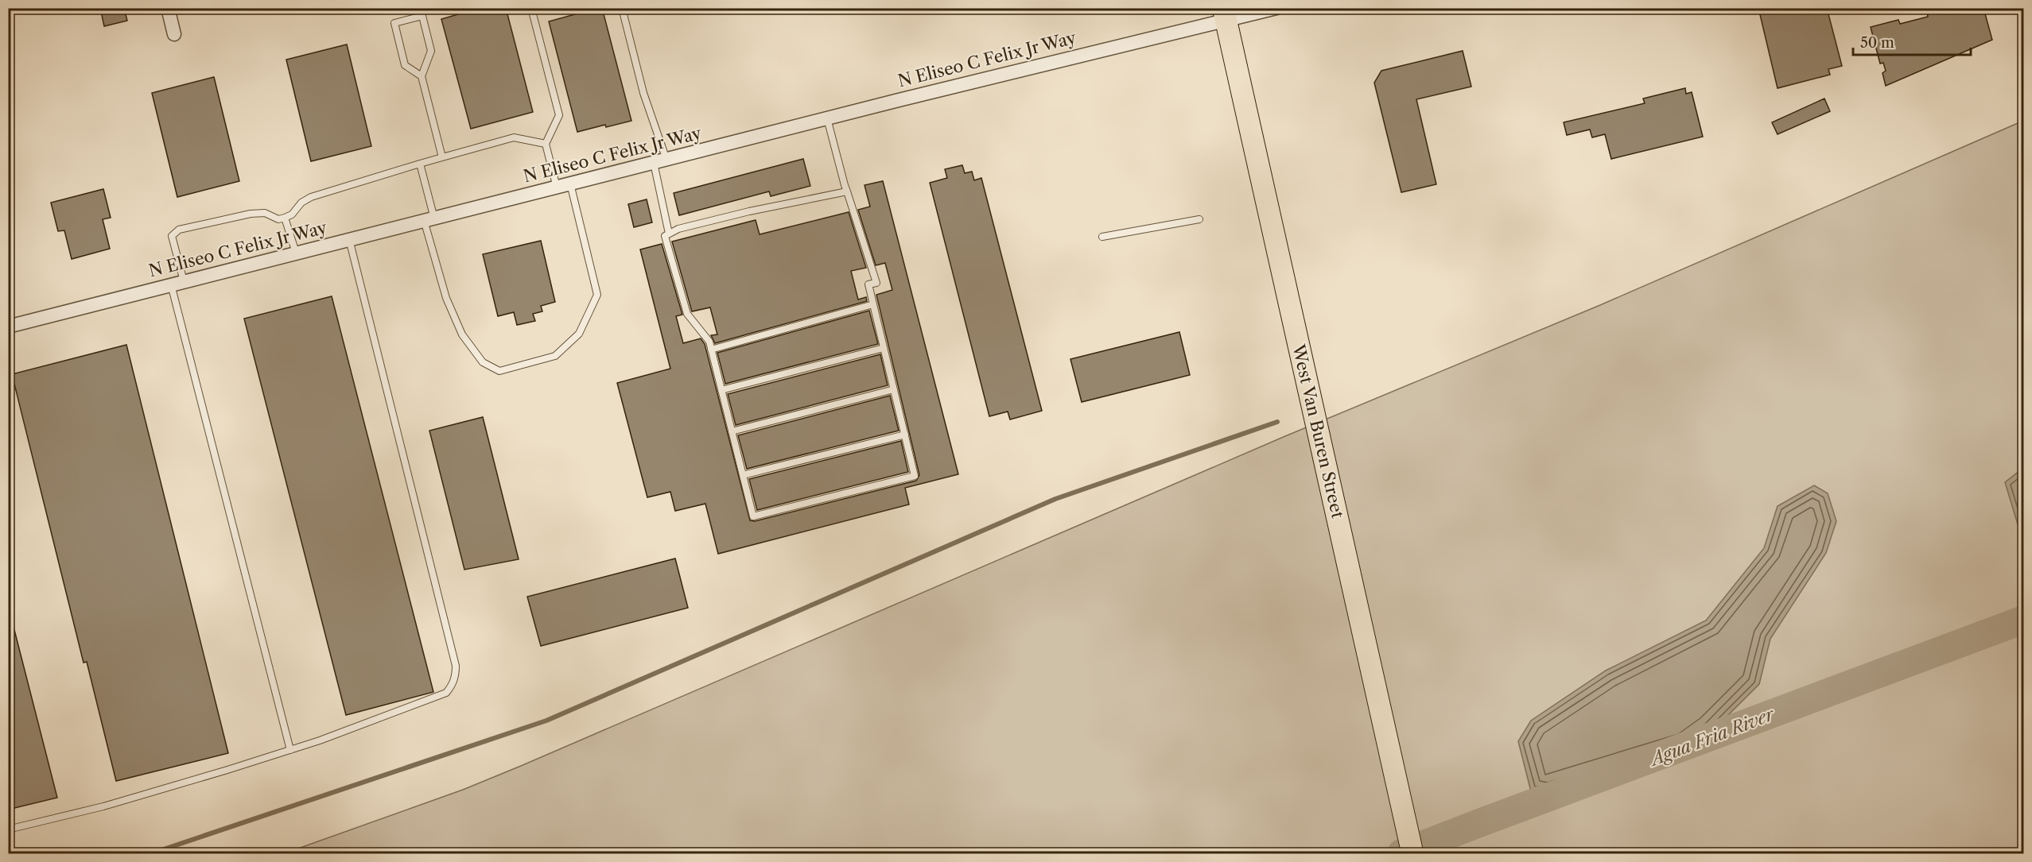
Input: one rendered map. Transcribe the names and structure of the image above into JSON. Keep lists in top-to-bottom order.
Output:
{
  "streets": {
    "main road": ["West Van Buren Street"],
    "street": ["N Eliseo C Felix Jr Way"]
  },
  "crossings": [
    ["N Eliseo C Felix Jr Way", "West Van Buren Street"]
  ],
  "water": ["Agua Fria River"],
  "scale_bar": "50 m"
}
